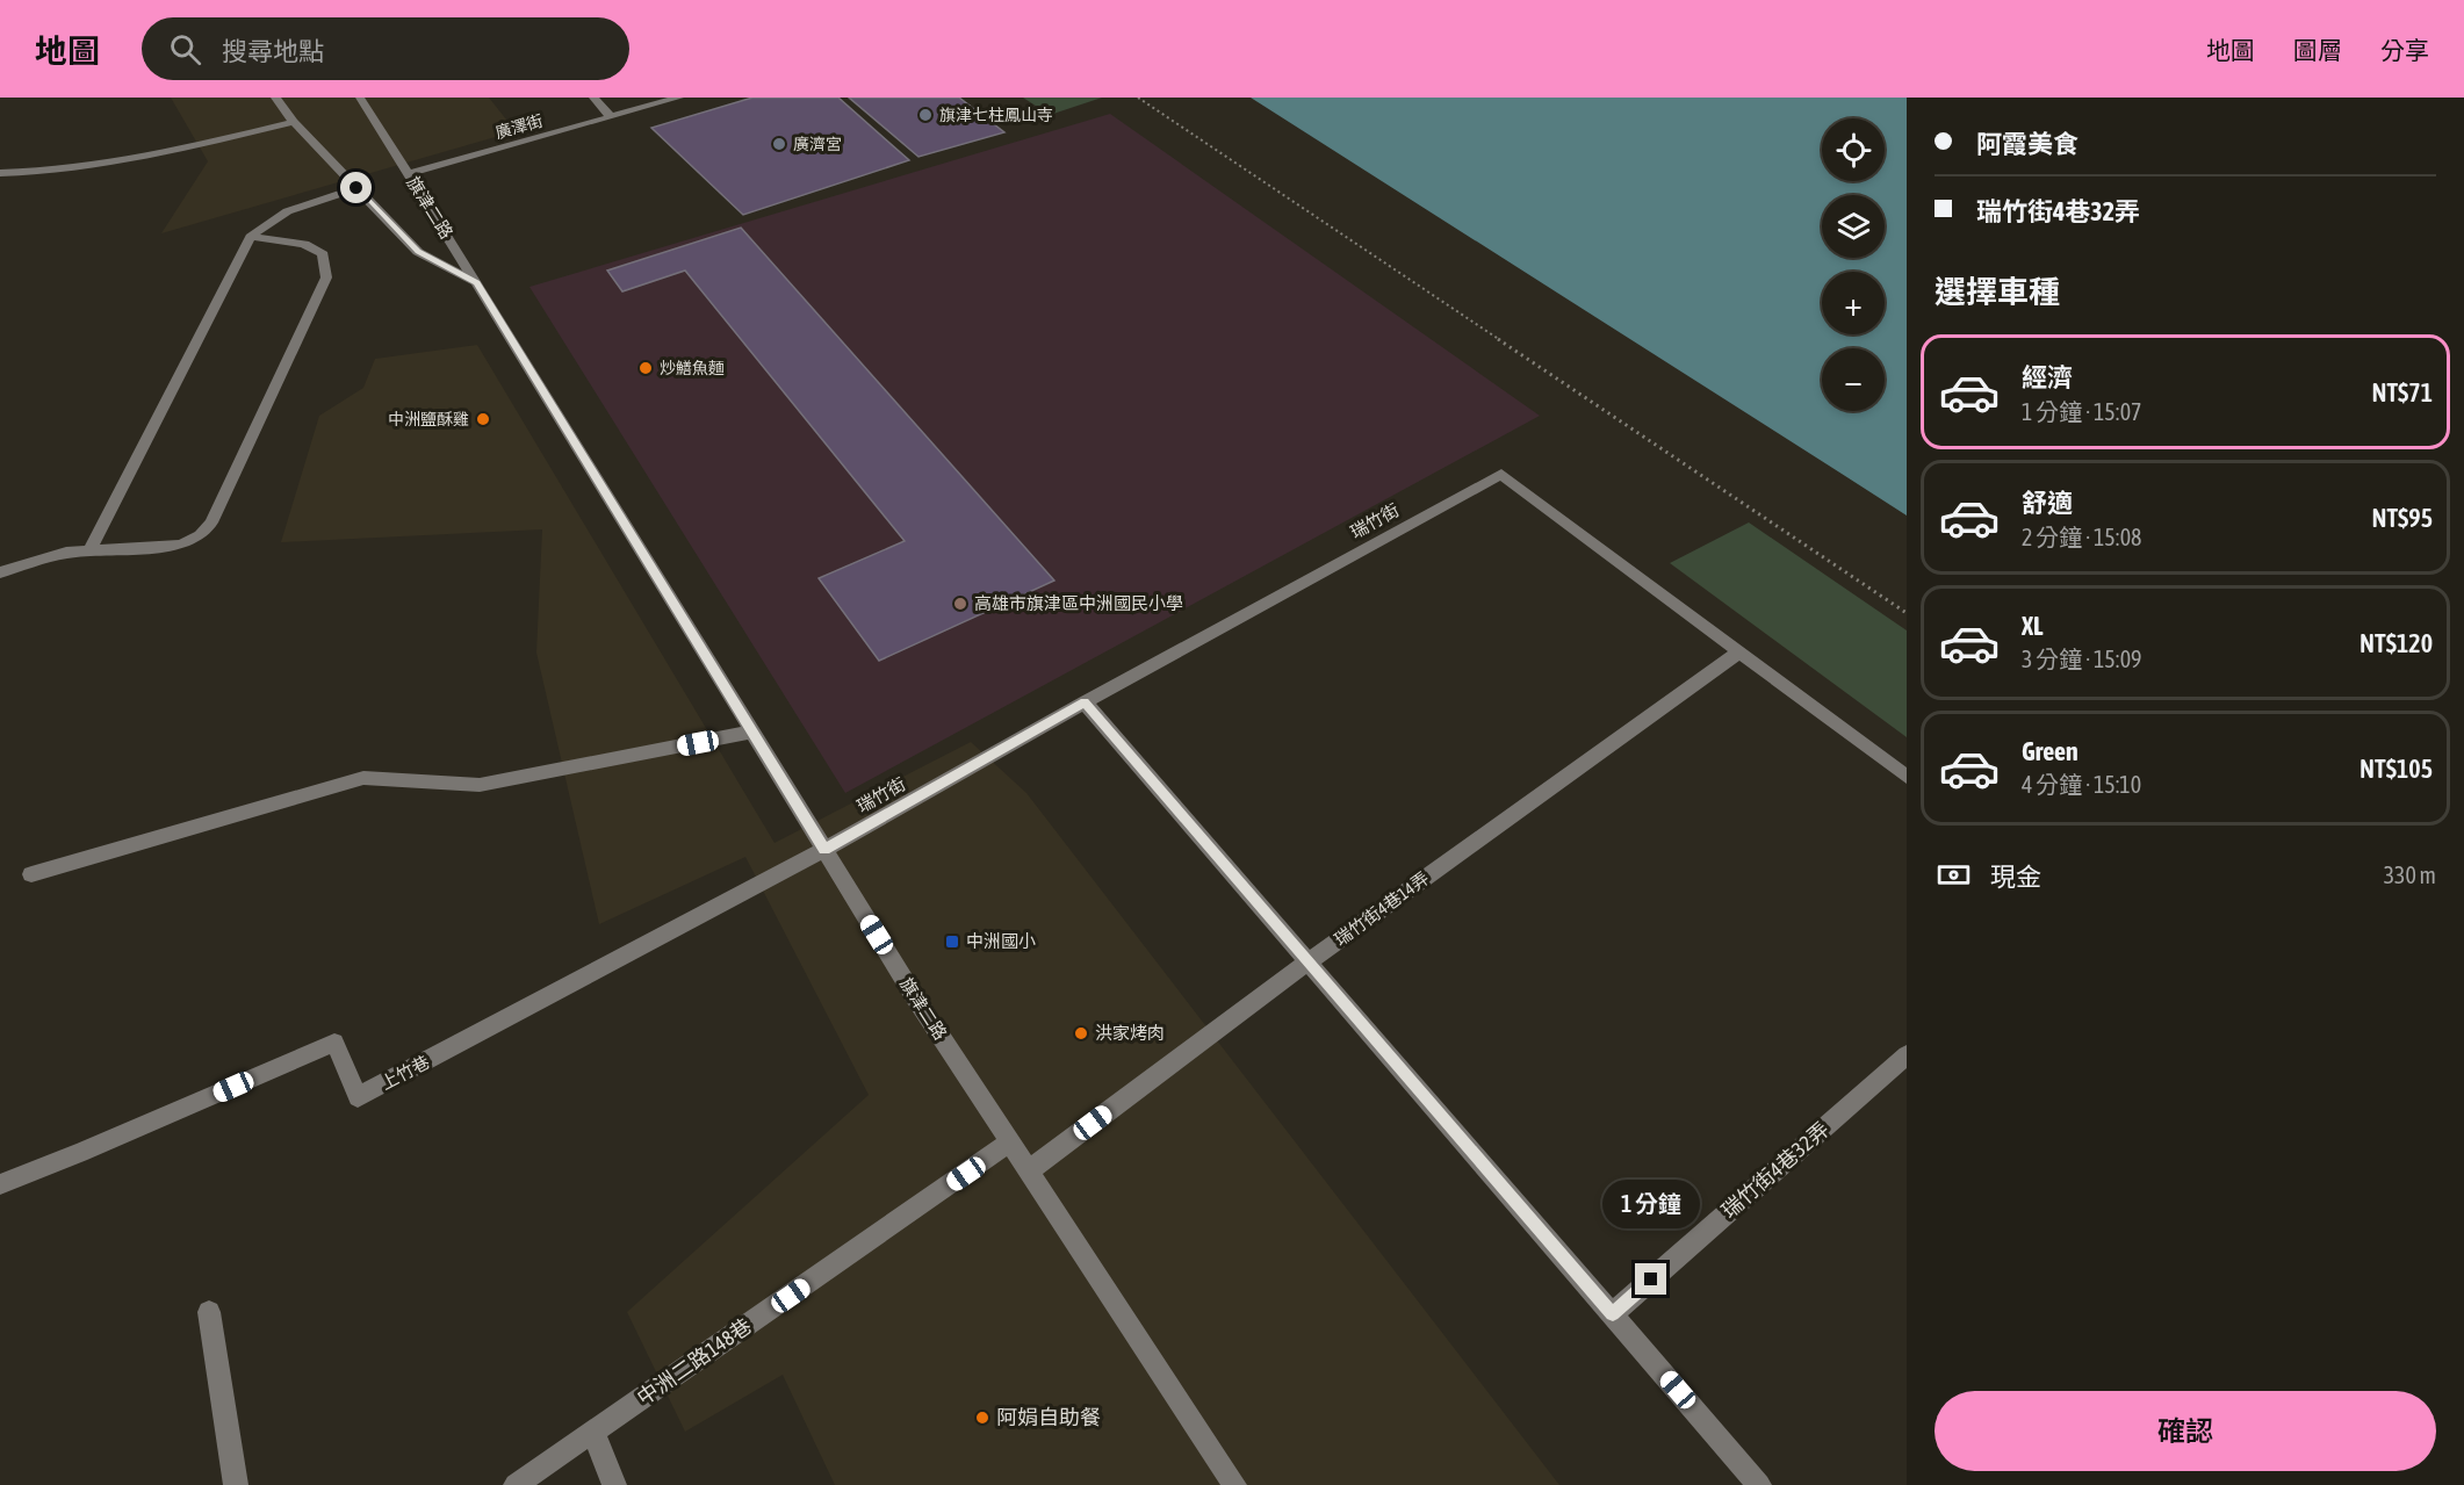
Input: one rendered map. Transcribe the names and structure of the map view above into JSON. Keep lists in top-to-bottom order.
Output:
{
  "streets": {
    "street": [
      "廣澤街",
      "旗津二路",
      "瑞竹街",
      "瑞竹街4巷14弄",
      "上竹巷",
      "瑞竹街4巷32弄",
      "中洲二路148巷"
    ]
  },
  "crossings": [
    ["廣澤街", "旗津二路"],
    ["旗津二路", "瑞竹街"],
    ["旗津二路", "瑞竹街4巷14弄"],
    ["旗津二路", "上竹巷"],
    ["旗津二路", "中洲二路148巷"],
    ["瑞竹街", "瑞竹街4巷14弄"],
    ["瑞竹街", "上竹巷"]
  ],
  "places": {
    "other": [
      "旗津七柱鳳山寺",
      "廣濟宮",
      "炒鱔魚麵",
      "中洲鹽酥雞",
      "高雄市旗津區中洲國民小學",
      "洪家烤肉",
      "阿娟自助餐"
    ],
    "transit": ["中洲國小"]
  },
  "page": {
    "header": "地圖",
    "search": "搜尋地點",
    "nav": ["地圖", "圖層", "分享"],
    "banner": ["阿霞美食", "瑞竹街4巷32弄"],
    "map_buttons": ["+", "−"],
    "heading": "選擇車種",
    "list": [
      {
        "name": "經濟",
        "note": "1 分鐘 · 15:07",
        "value": "NT$71"
      },
      {
        "name": "舒適",
        "note": "2 分鐘 · 15:08",
        "value": "NT$95"
      },
      {
        "name": "XL",
        "note": "3 分鐘 · 15:09",
        "value": "NT$120"
      },
      {
        "name": "Green",
        "note": "4 分鐘 · 15:10",
        "value": "NT$105"
      }
    ],
    "pay": ["現金", "330 m"],
    "bubble": "1 分鐘",
    "buttons": "確認"
  }
}
